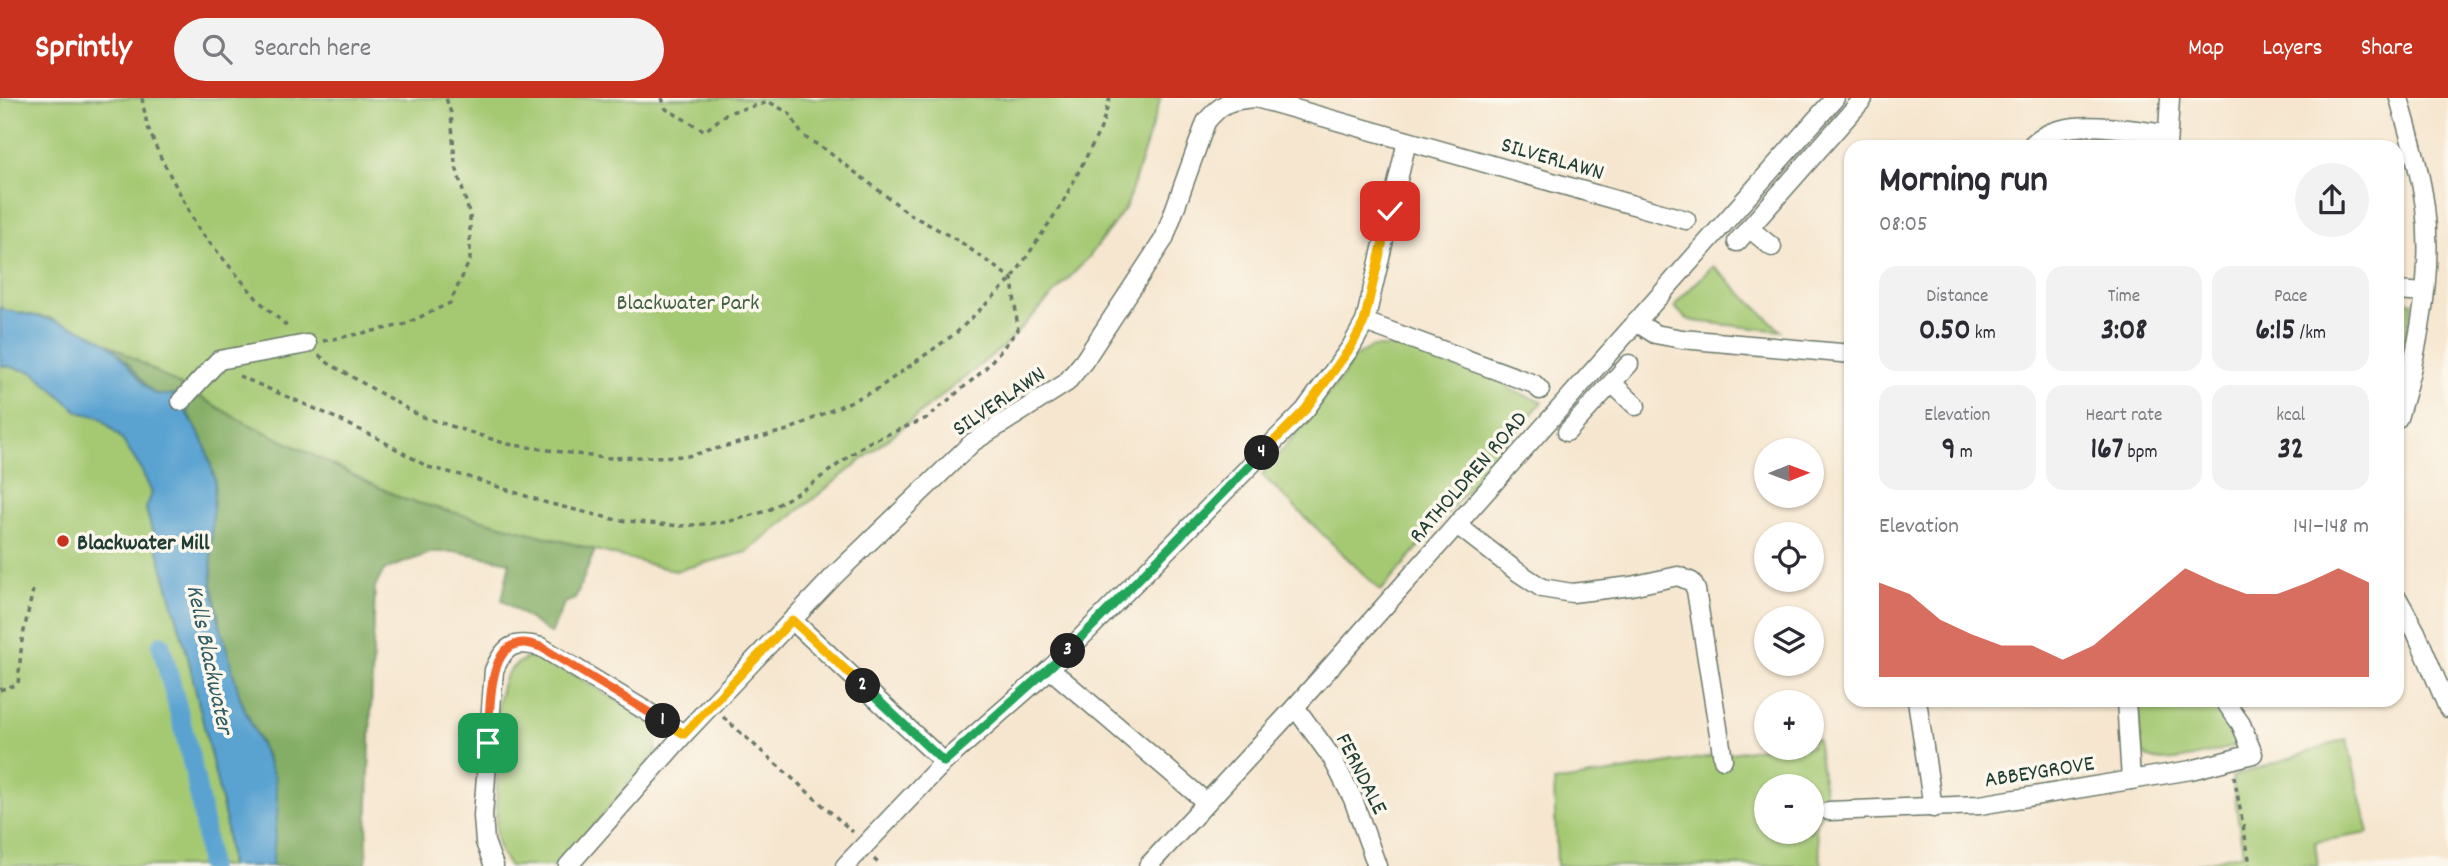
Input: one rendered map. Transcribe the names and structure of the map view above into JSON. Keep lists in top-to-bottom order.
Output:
{
  "streets": {
    "street": [
      "SILVERLAWN",
      "RATHOLDREN ROAD",
      "ABBEYGROVE",
      "FERNDALE"
    ]
  },
  "crossings": [
    ["RATHOLDREN ROAD", "FERNDALE"]
  ],
  "water": ["Kells Blackwater"],
  "parks": ["Blackwater Park"],
  "places": ["Blackwater Mill"],
  "north": "right",
  "page": {
    "header": "Sprintly",
    "search": "Search here",
    "nav": ["Map", "Layers", "Share"],
    "heading": ["Morning run", "08:05"],
    "stats": [
      ["Distance", "0.50 km"],
      ["Time", "3:08"],
      ["Pace", "6:15 /km"],
      ["Elevation", "9 m"],
      ["Heart rate", "167 bpm"],
      ["kcal", "32"]
    ],
    "pins": [
      "4",
      "3",
      "2",
      "1"
    ],
    "map_buttons": ["+", "−"],
    "chart": ["Elevation", "141–148 m"]
  }
}
